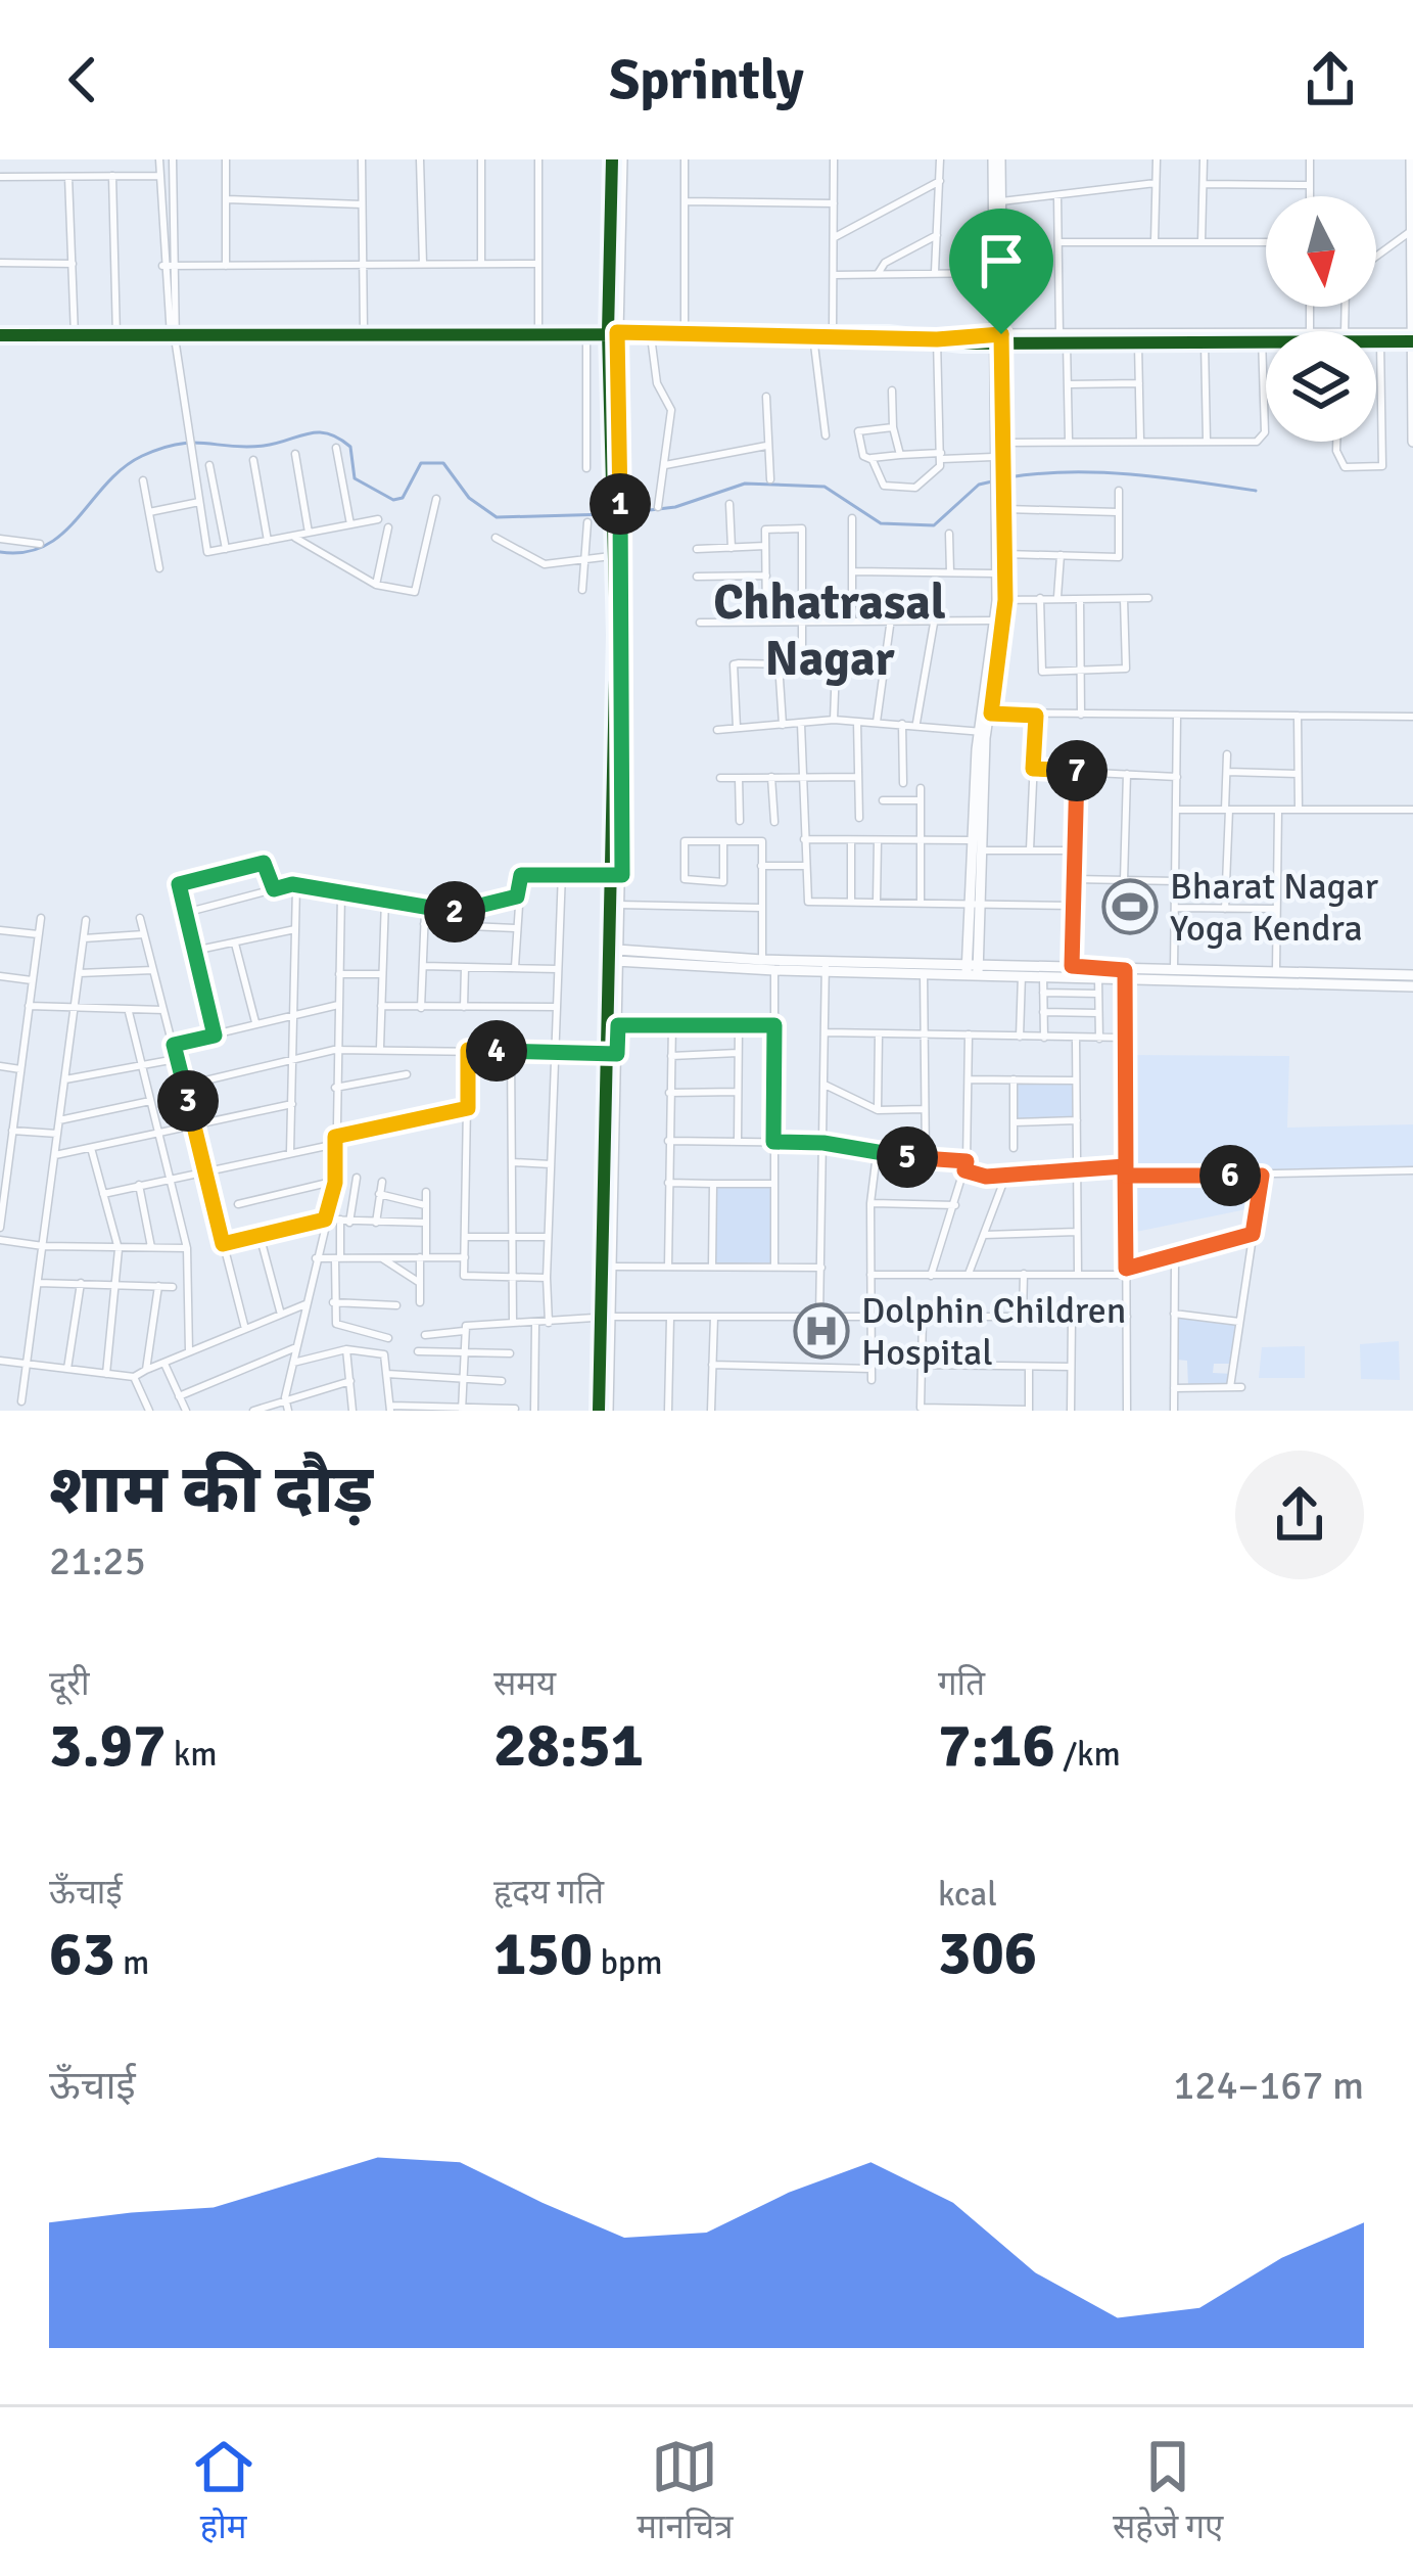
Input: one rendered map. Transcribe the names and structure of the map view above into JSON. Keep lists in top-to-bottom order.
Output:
{
  "districts": ["Chhatrasal Nagar"],
  "places": {
    "sports": ["Bharat Nagar Yoga Kendra"],
    "hospital": ["Dolphin Children Hospital"]
  },
  "north": "bottom",
  "page": {
    "header": "Sprintly",
    "pins": [
      "1",
      "7",
      "2",
      "4",
      "3",
      "5",
      "6"
    ],
    "heading": ["शाम की दौड़", "21:25"],
    "stats": [
      ["दूरी", "3.97 km"],
      ["समय", "28:51"],
      ["गति", "7:16 /km"],
      ["ऊँचाई", "63 m"],
      ["हृदय गति", "150 bpm"],
      ["kcal", "306"]
    ],
    "chart": ["ऊँचाई", "124–167 m"],
    "tabs": ["होम", "मानचित्र", "सहेजे गए"]
  }
}
